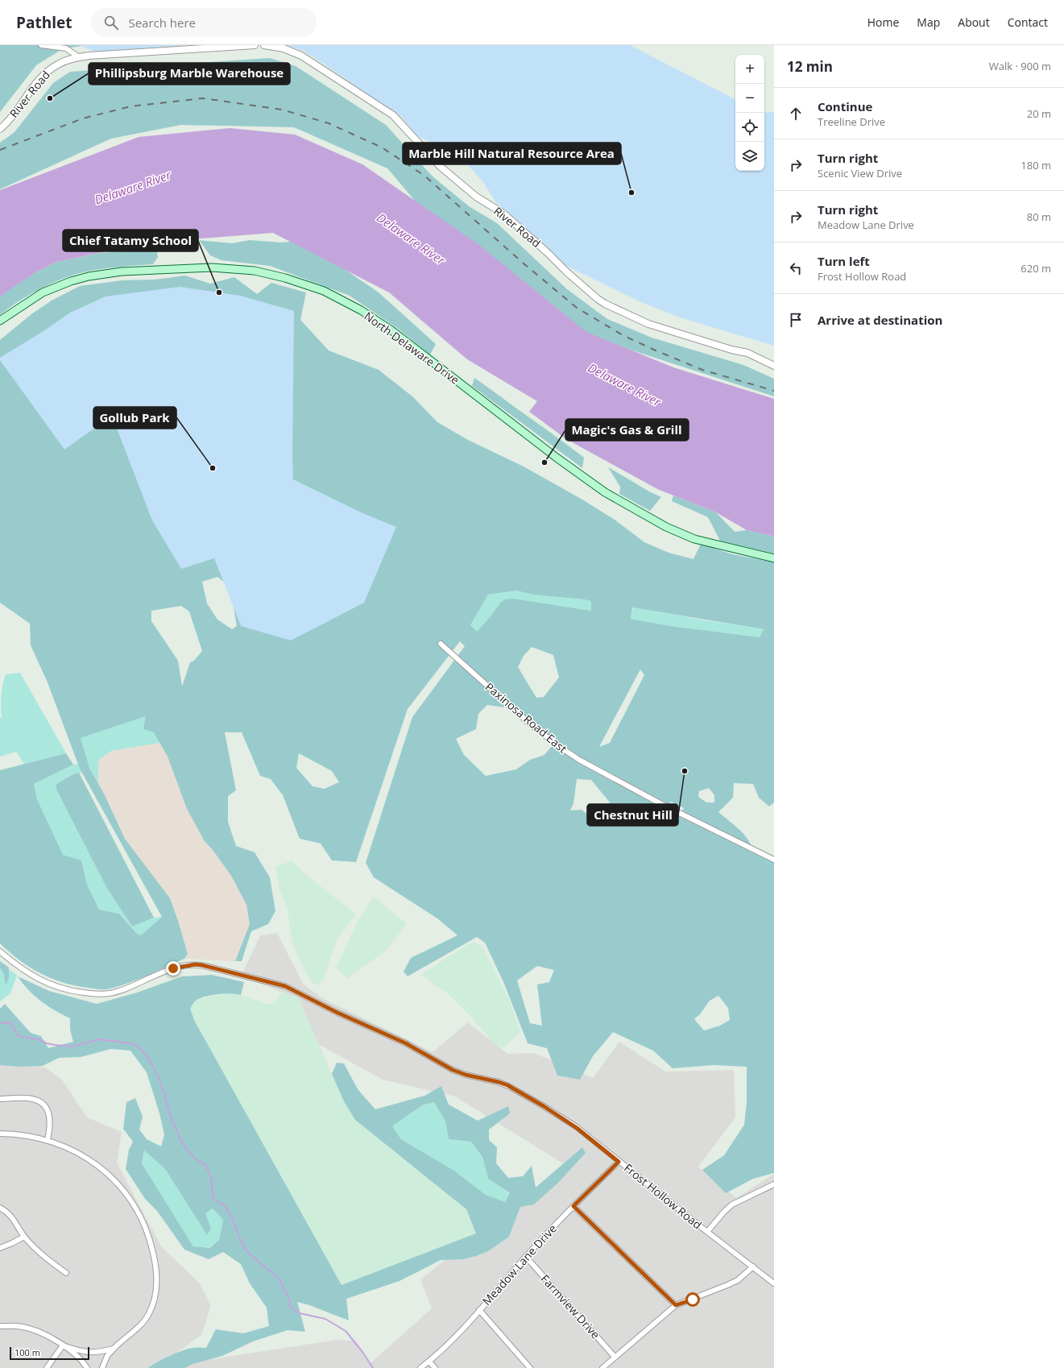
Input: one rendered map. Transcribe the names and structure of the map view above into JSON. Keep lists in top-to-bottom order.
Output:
{
  "streets": {
    "main road": ["North Delaware Drive"],
    "street": [
      "River Road",
      "Paxinosa Road East",
      "Frost Hollow Road",
      "Meadow Lane Drive",
      "Farmview Drive"
    ]
  },
  "crossings": [
    ["Frost Hollow Road", "Meadow Lane Drive"],
    ["Meadow Lane Drive", "Farmview Drive"]
  ],
  "water": ["Delaware River"],
  "places": [
    "Phillipsburg Marble Warehouse",
    "Marble Hill Natural Resource Area",
    "Chief Tatamy School",
    "Magic's Gas & Grill",
    "Gollub Park",
    "Chestnut Hill"
  ],
  "scale_bar": "100 m",
  "page": {
    "header": "Pathlet",
    "search": "Search here",
    "nav": [
      "Home",
      "Map",
      "About",
      "Contact"
    ],
    "heading": ["12 min", "Walk · 900 m"],
    "map_buttons": ["+", "−"],
    "list": [
      ["Continue", "Treeline Drive", "20 m"],
      ["Turn right", "Scenic View Drive", "180 m"],
      ["Turn right", "Meadow Lane Drive", "80 m"],
      ["Turn left", "Frost Hollow Road", "620 m"],
      "Arrive at destination"
    ],
    "scale": "100 m"
  }
}
